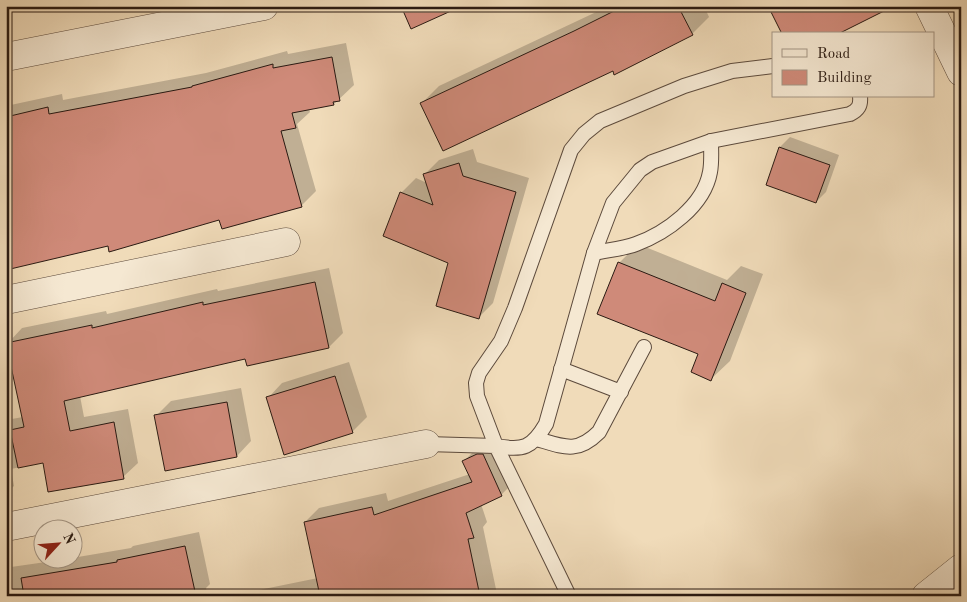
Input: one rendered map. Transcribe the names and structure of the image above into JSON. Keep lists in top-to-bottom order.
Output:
{
  "legend": ["Road", "Building"],
  "north": "top right"
}
